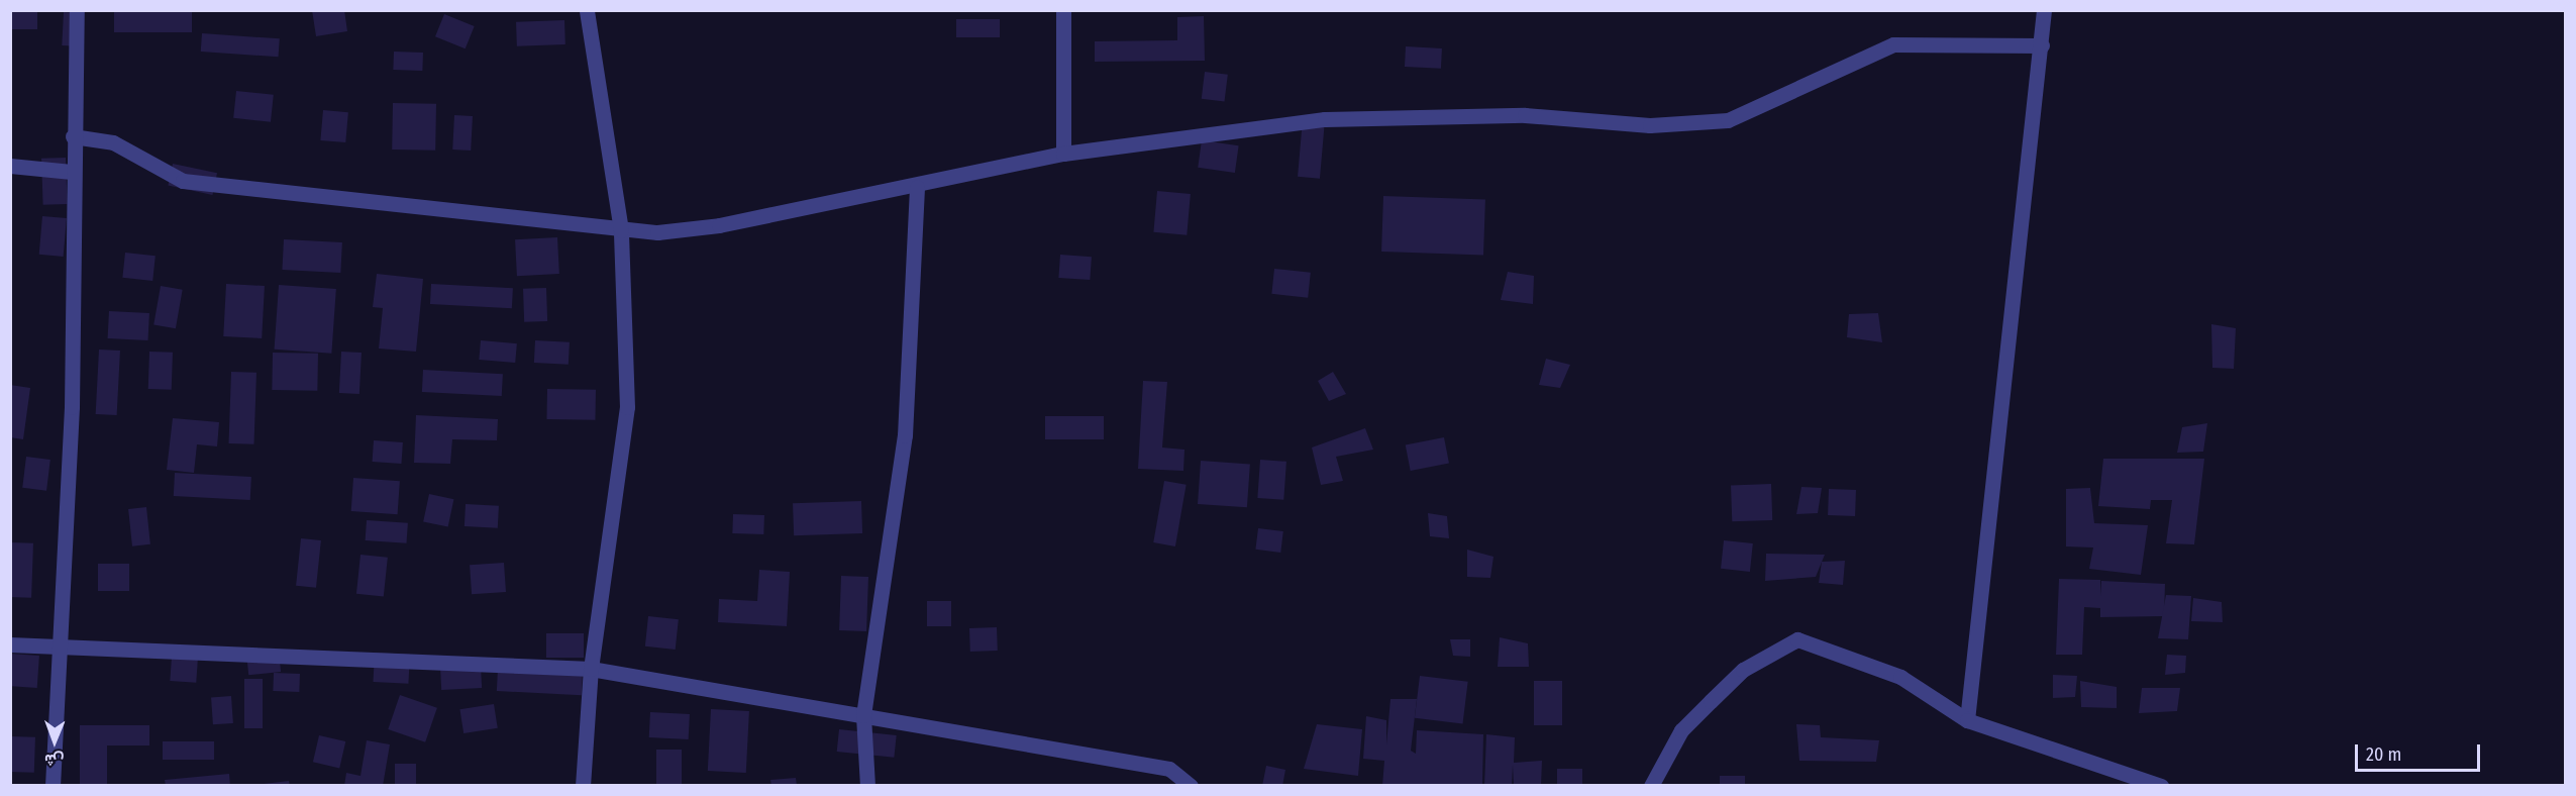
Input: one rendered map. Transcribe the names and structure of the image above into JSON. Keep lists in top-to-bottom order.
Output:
{
  "scale_bar": "20 m",
  "north": "bottom"
}
